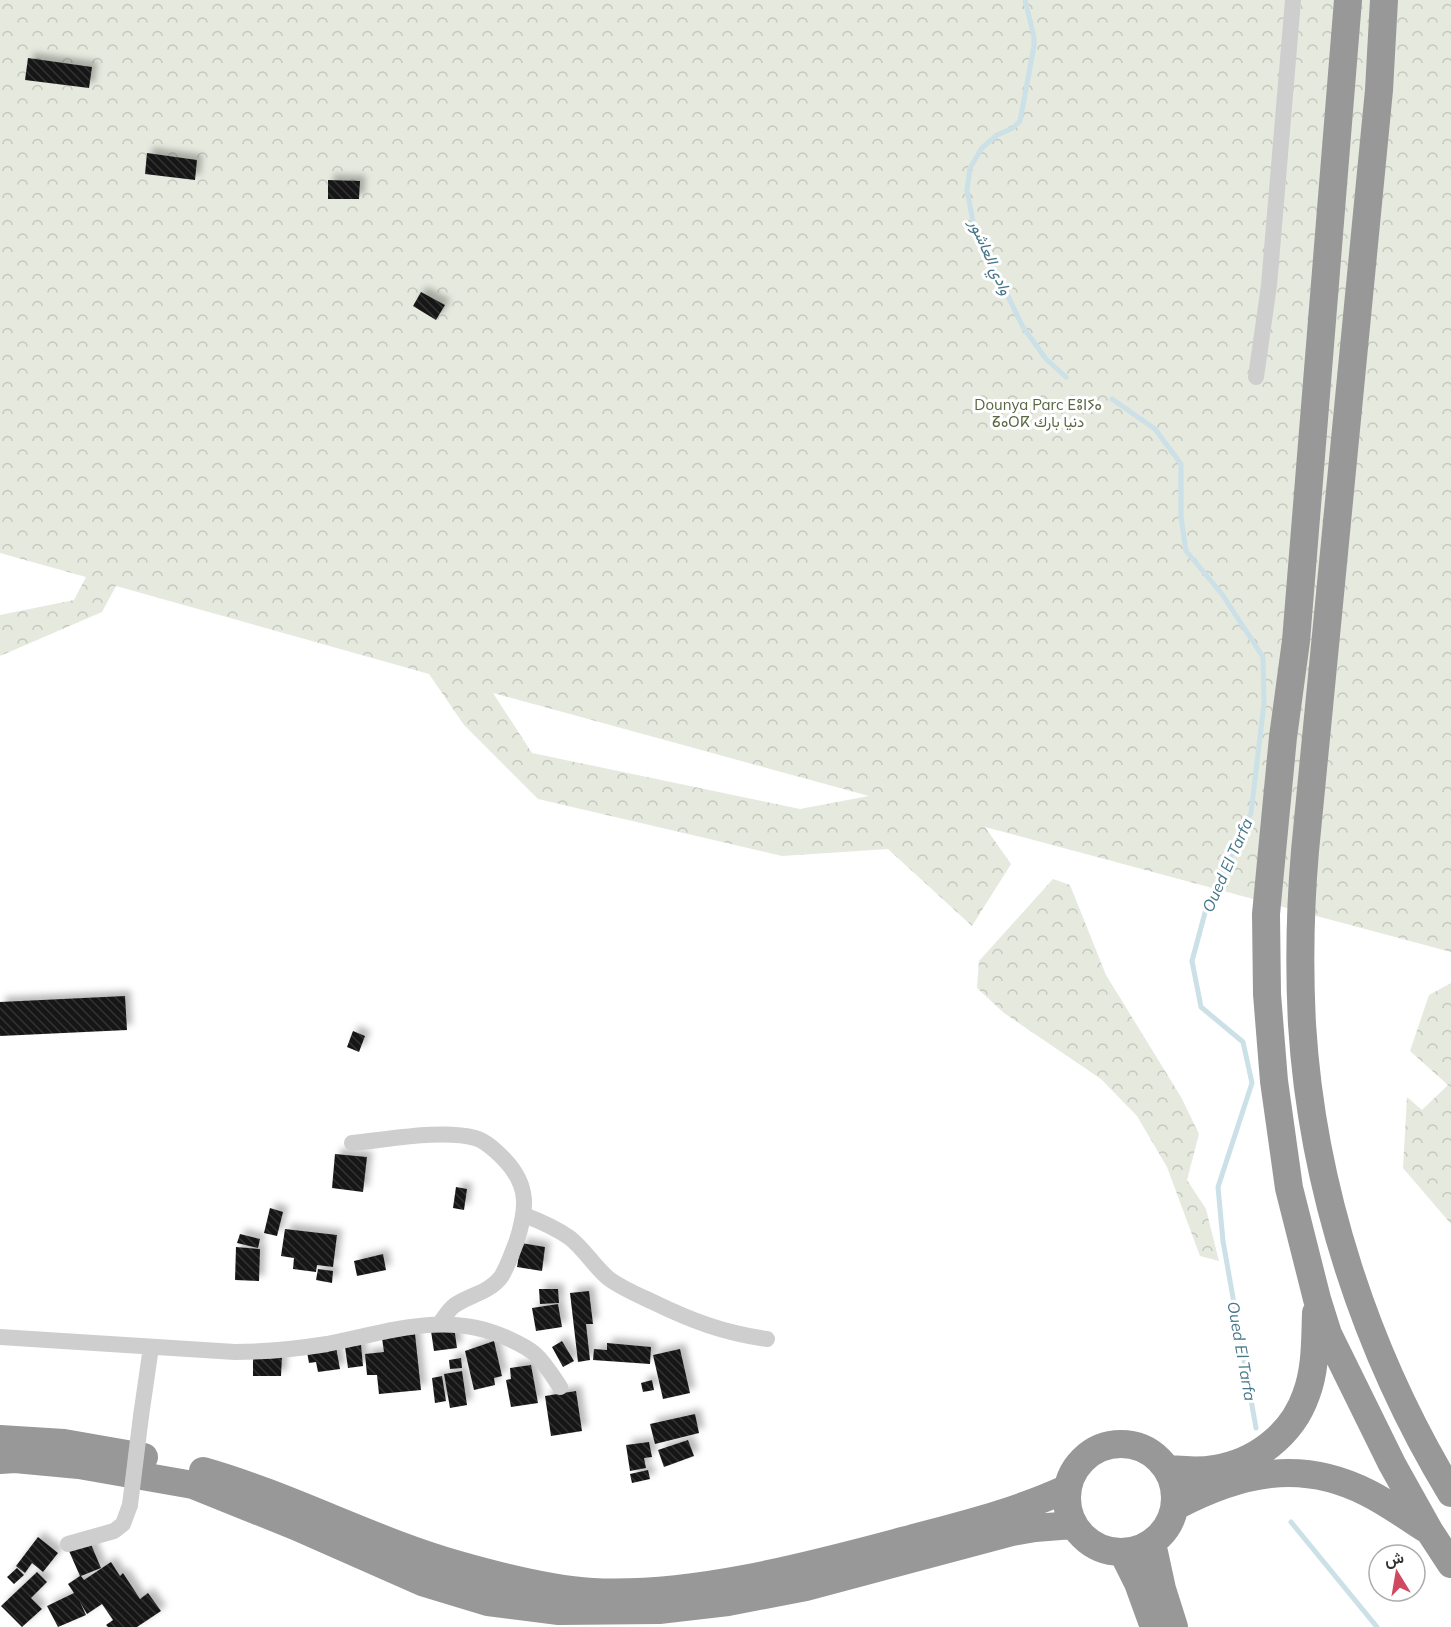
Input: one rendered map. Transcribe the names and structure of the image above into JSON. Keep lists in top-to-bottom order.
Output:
{
  "water": ["وادي العاشور", "Oued El Tarfa"],
  "parks": ["Dounya Parc ⴹⵓⵏⵢⴰ ⵒⴰⵔⴽ دنيا بارك"],
  "north": "top"
}
